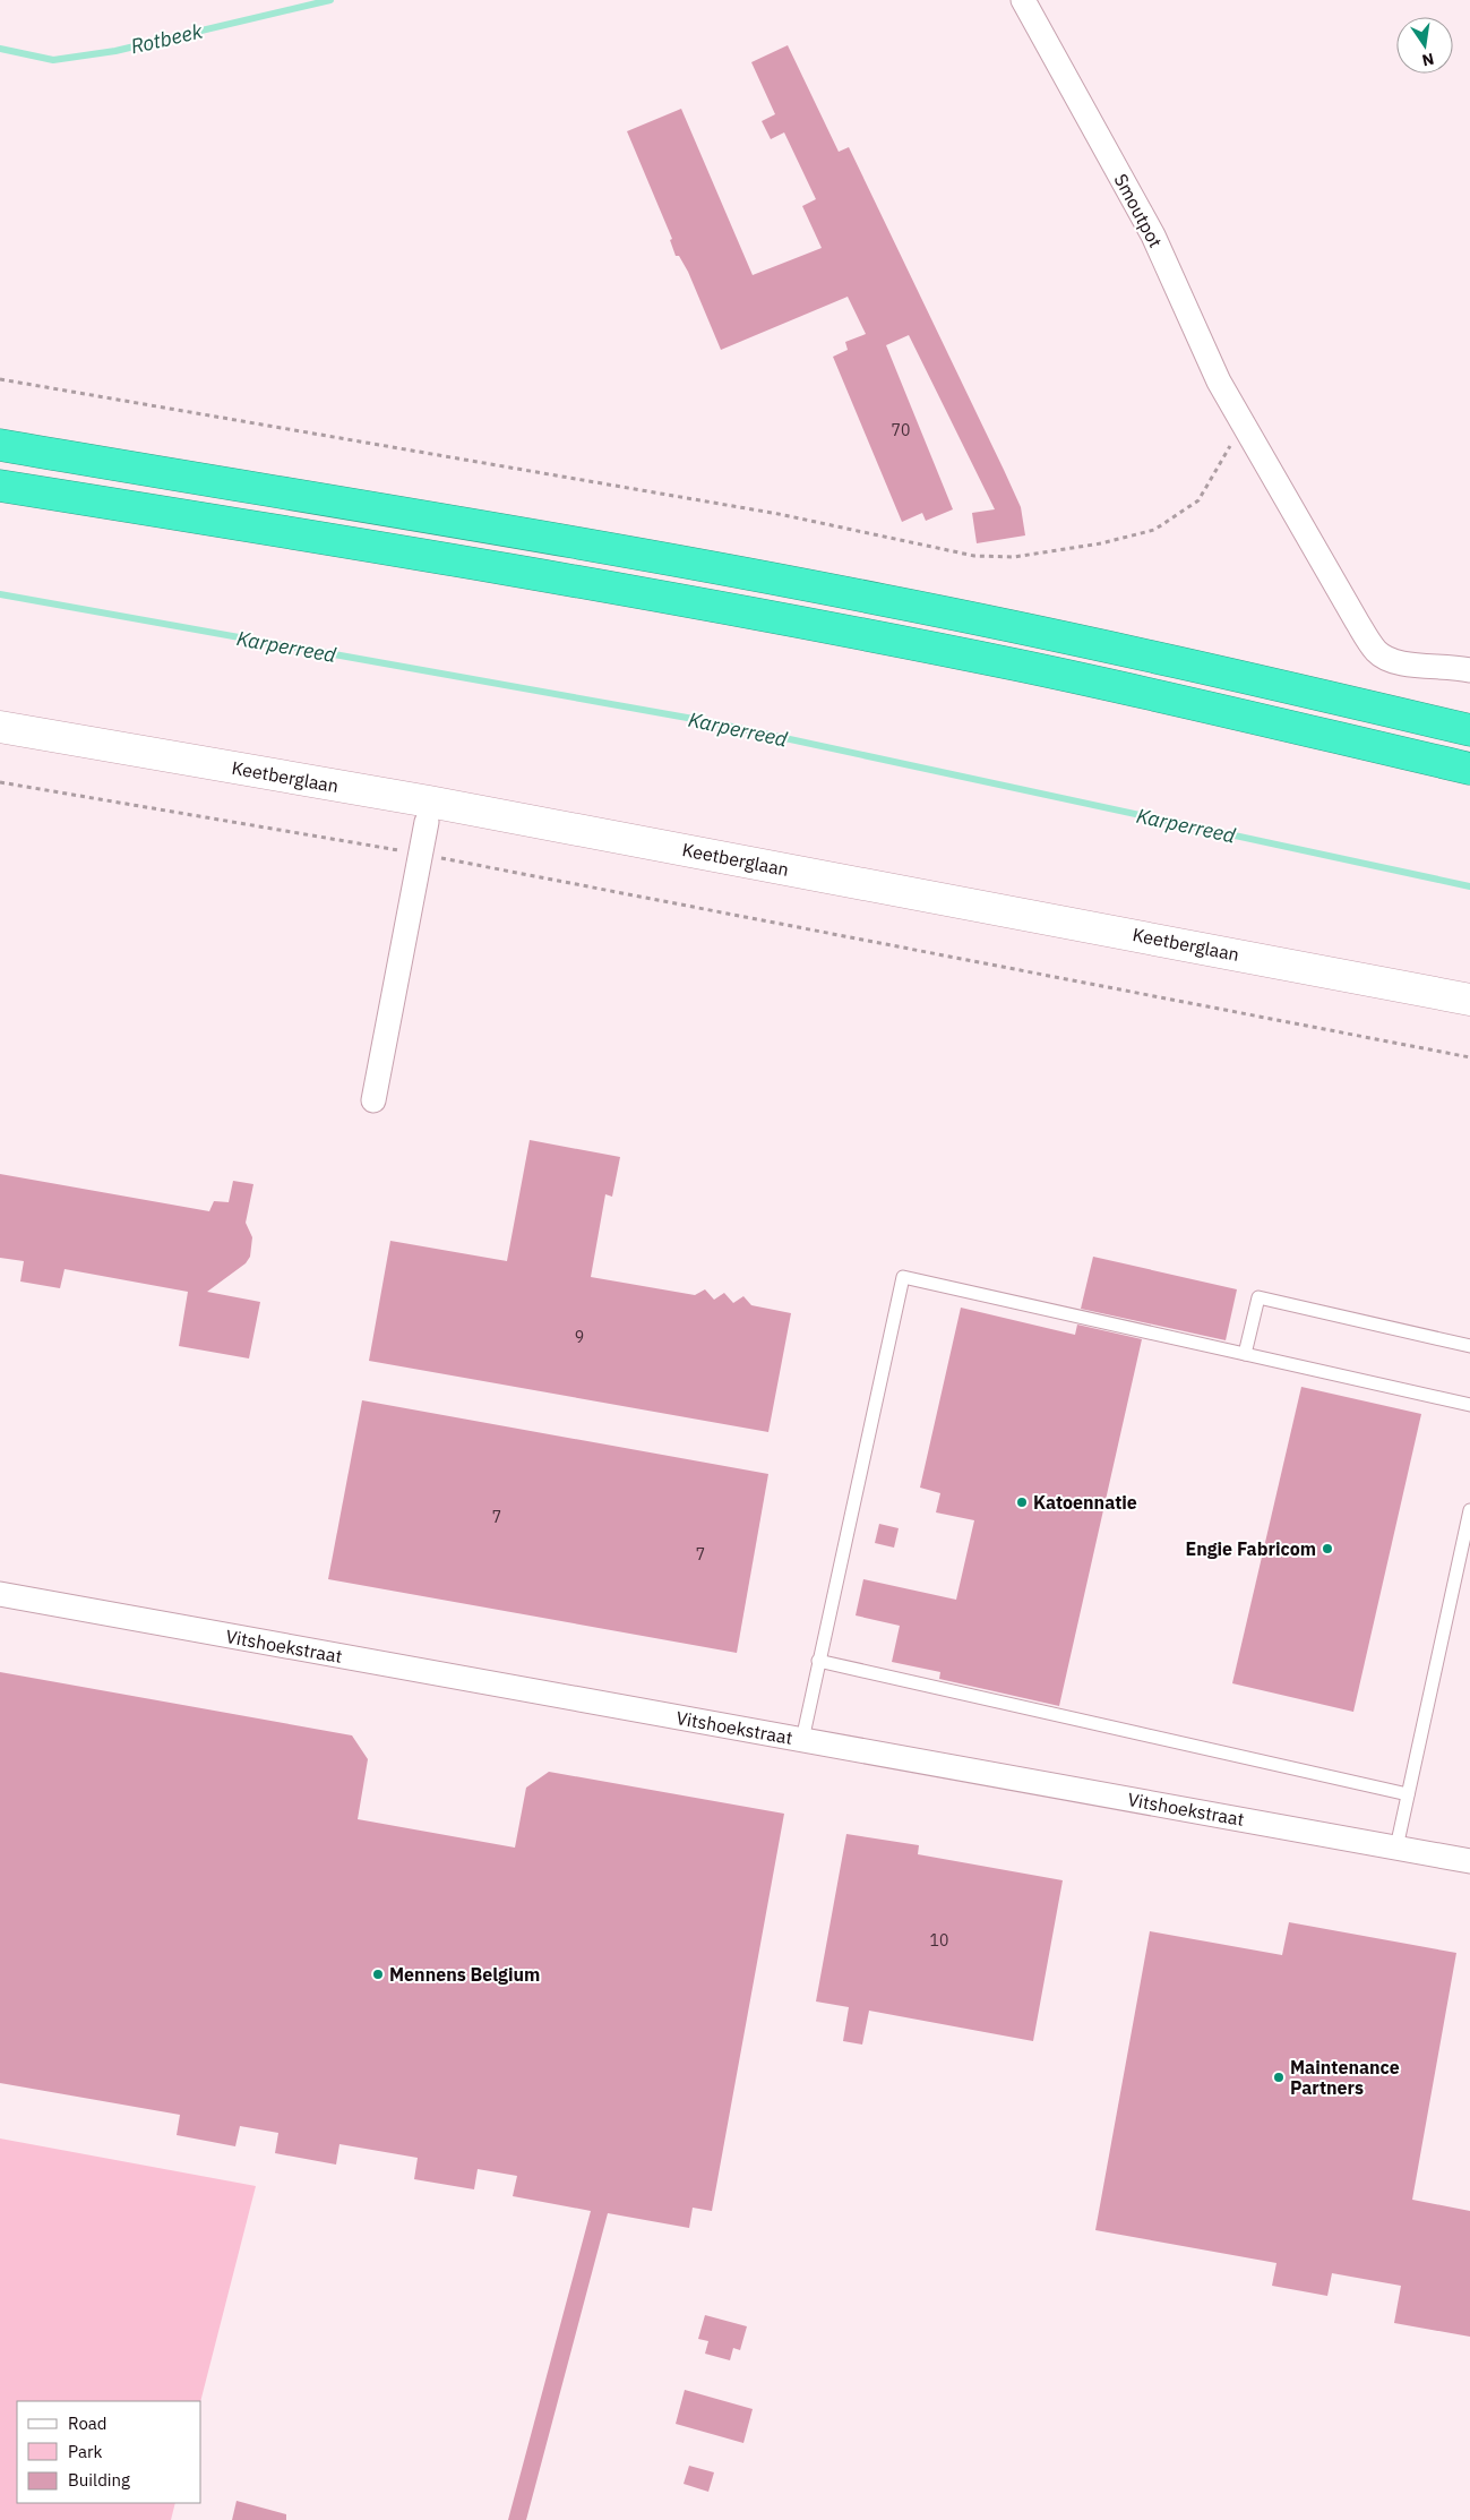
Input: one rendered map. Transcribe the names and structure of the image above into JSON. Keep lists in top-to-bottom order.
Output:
{
  "streets": {
    "main road": ["Keetberglaan"],
    "street": ["Smoutpot", "Vitshoekstraat"]
  },
  "water": ["Rotbeek", "Karperreed"],
  "places": [
    "Katoennatie",
    "Engie Fabricom",
    "Mennens Belgium",
    "Maintenance Partners"
  ],
  "house_numbers": [
    "70",
    "9",
    "7",
    "7",
    "10"
  ],
  "legend": ["Road", "Park", "Building"],
  "north": "bottom"
}
